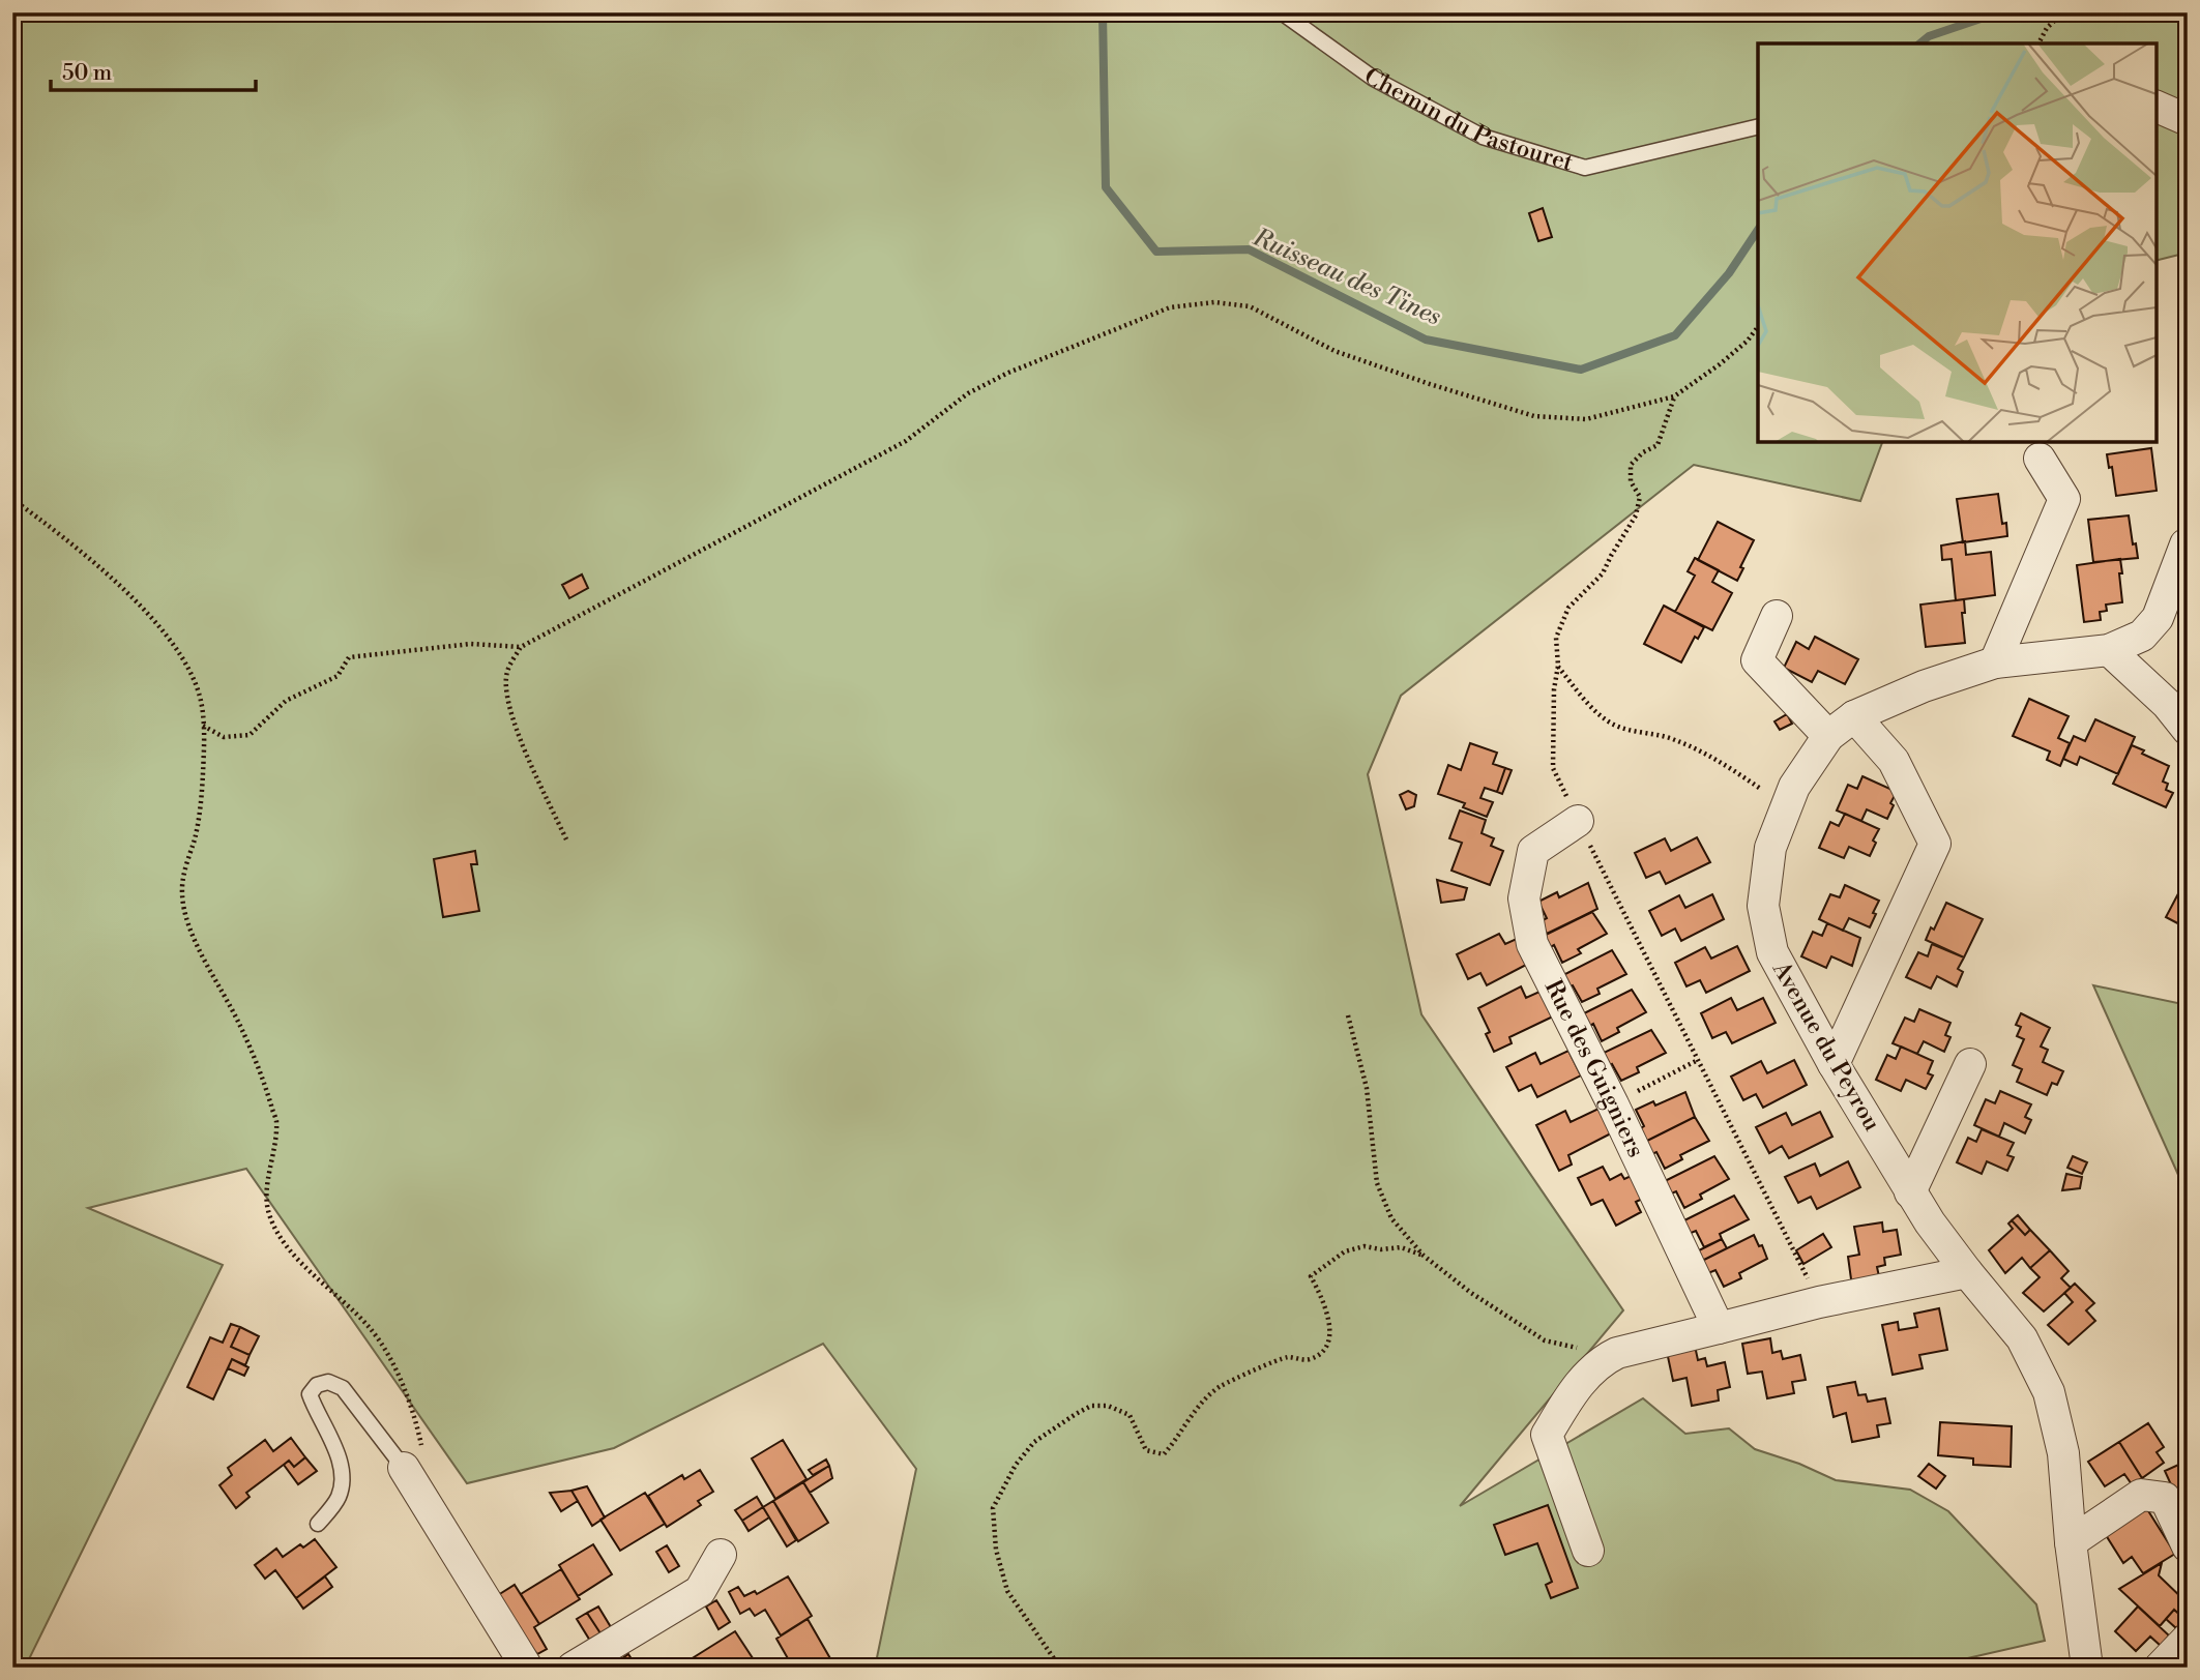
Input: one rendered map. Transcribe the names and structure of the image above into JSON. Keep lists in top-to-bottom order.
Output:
{
  "streets": {
    "street": ["Avenue du Peyrou", "Rue des Guigniers"],
    "lane": ["Chemin du Pastouret"]
  },
  "water": ["Ruisseau des Tines"],
  "scale_bar": "50 m"
}
